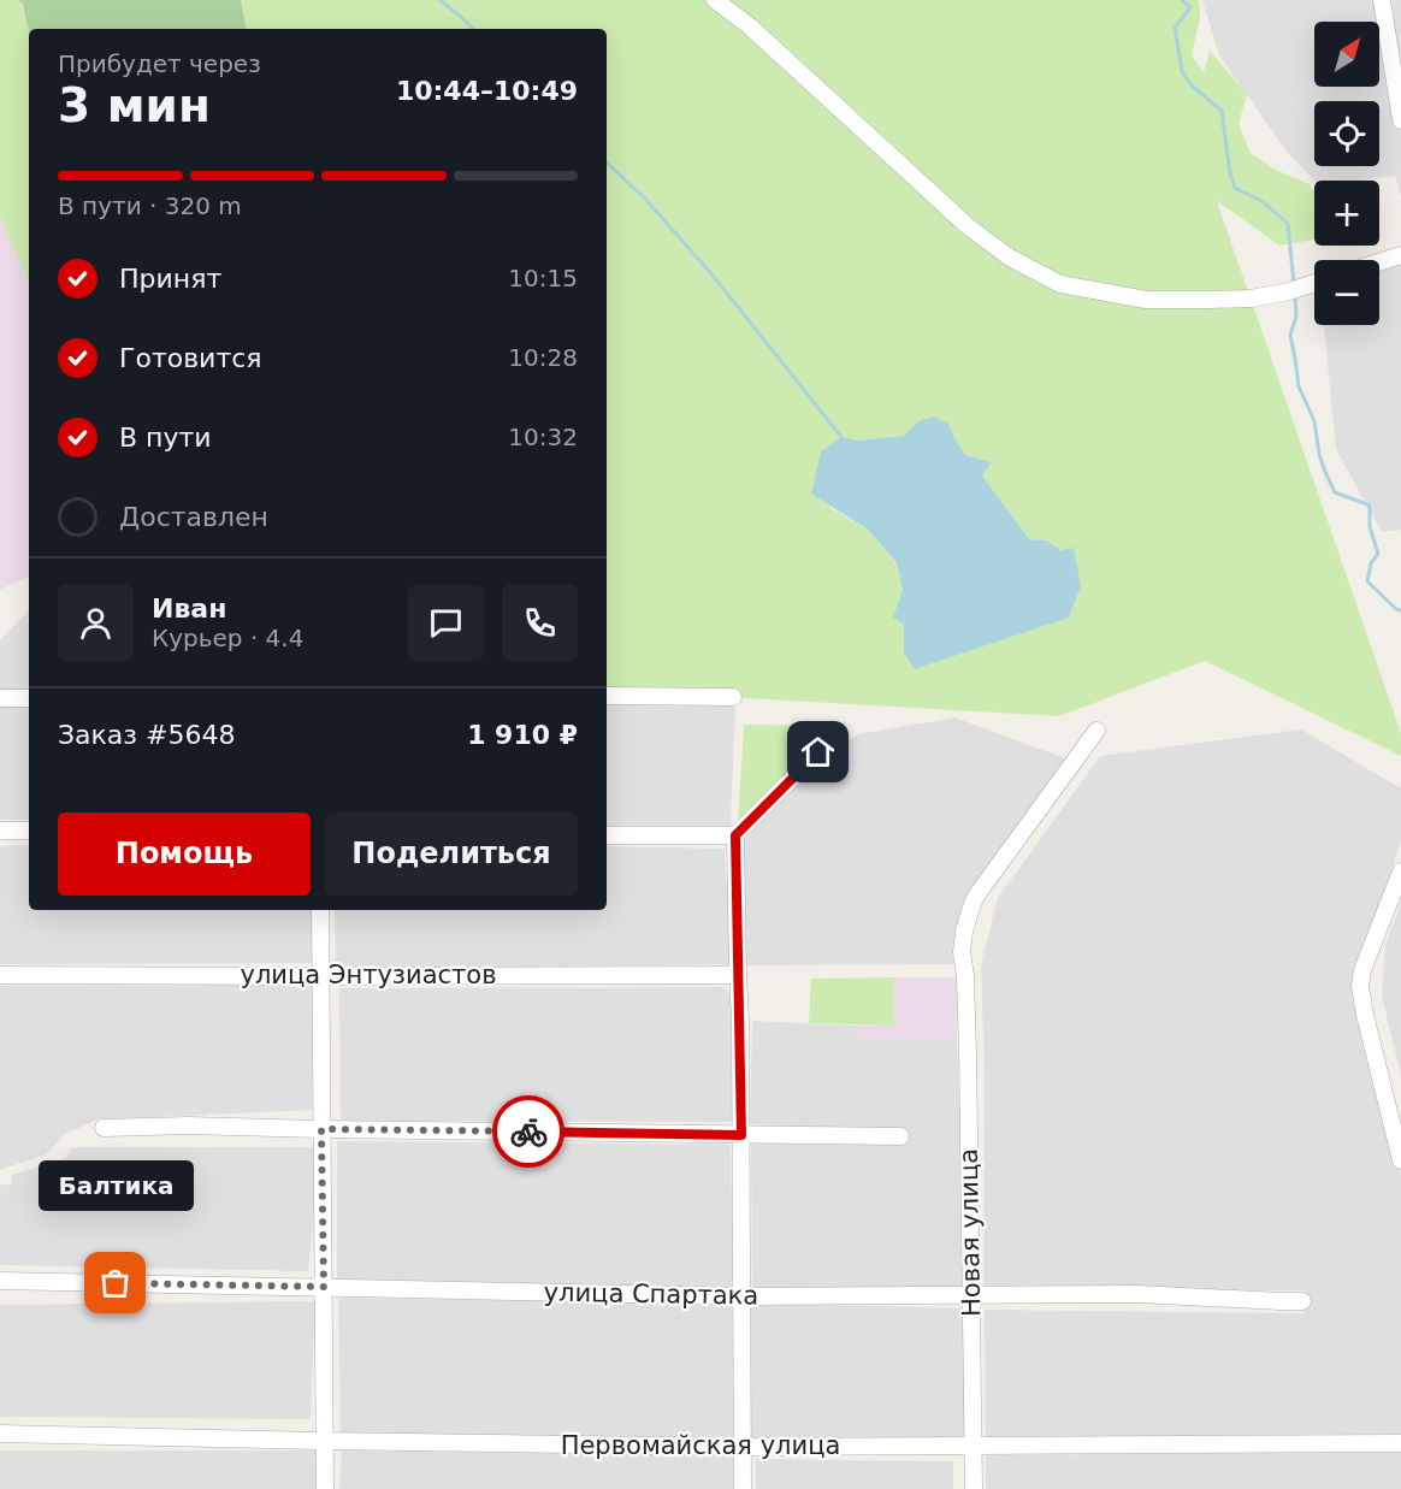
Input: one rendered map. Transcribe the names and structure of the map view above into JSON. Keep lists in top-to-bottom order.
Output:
{
  "streets": {
    "street": [
      "улица Энтузиастов",
      "Новая улица",
      "улица Спартака",
      "Первомайская улица"
    ]
  },
  "crossings": [
    ["Новая улица", "улица Спартака"],
    ["Новая улица", "Первомайская улица"]
  ],
  "places": ["Балтика"],
  "north": "top right",
  "page": {
    "map_buttons": ["+", "−"],
    "heading": ["3 мин", "Прибудет через", "10:44–10:49"],
    "panel": [
      "Иван",
      "Курьер · 4.4",
      "Заказ #5648",
      "1 910 ₽"
    ],
    "bar": "В пути · 320 m",
    "list": [
      ["Принят", "10:15"],
      ["Готовится", "10:28"],
      ["В пути", "10:32"],
      "Доставлен"
    ],
    "buttons": ["Помощь", "Поделиться"],
    "bubble": "Балтика"
  }
}
